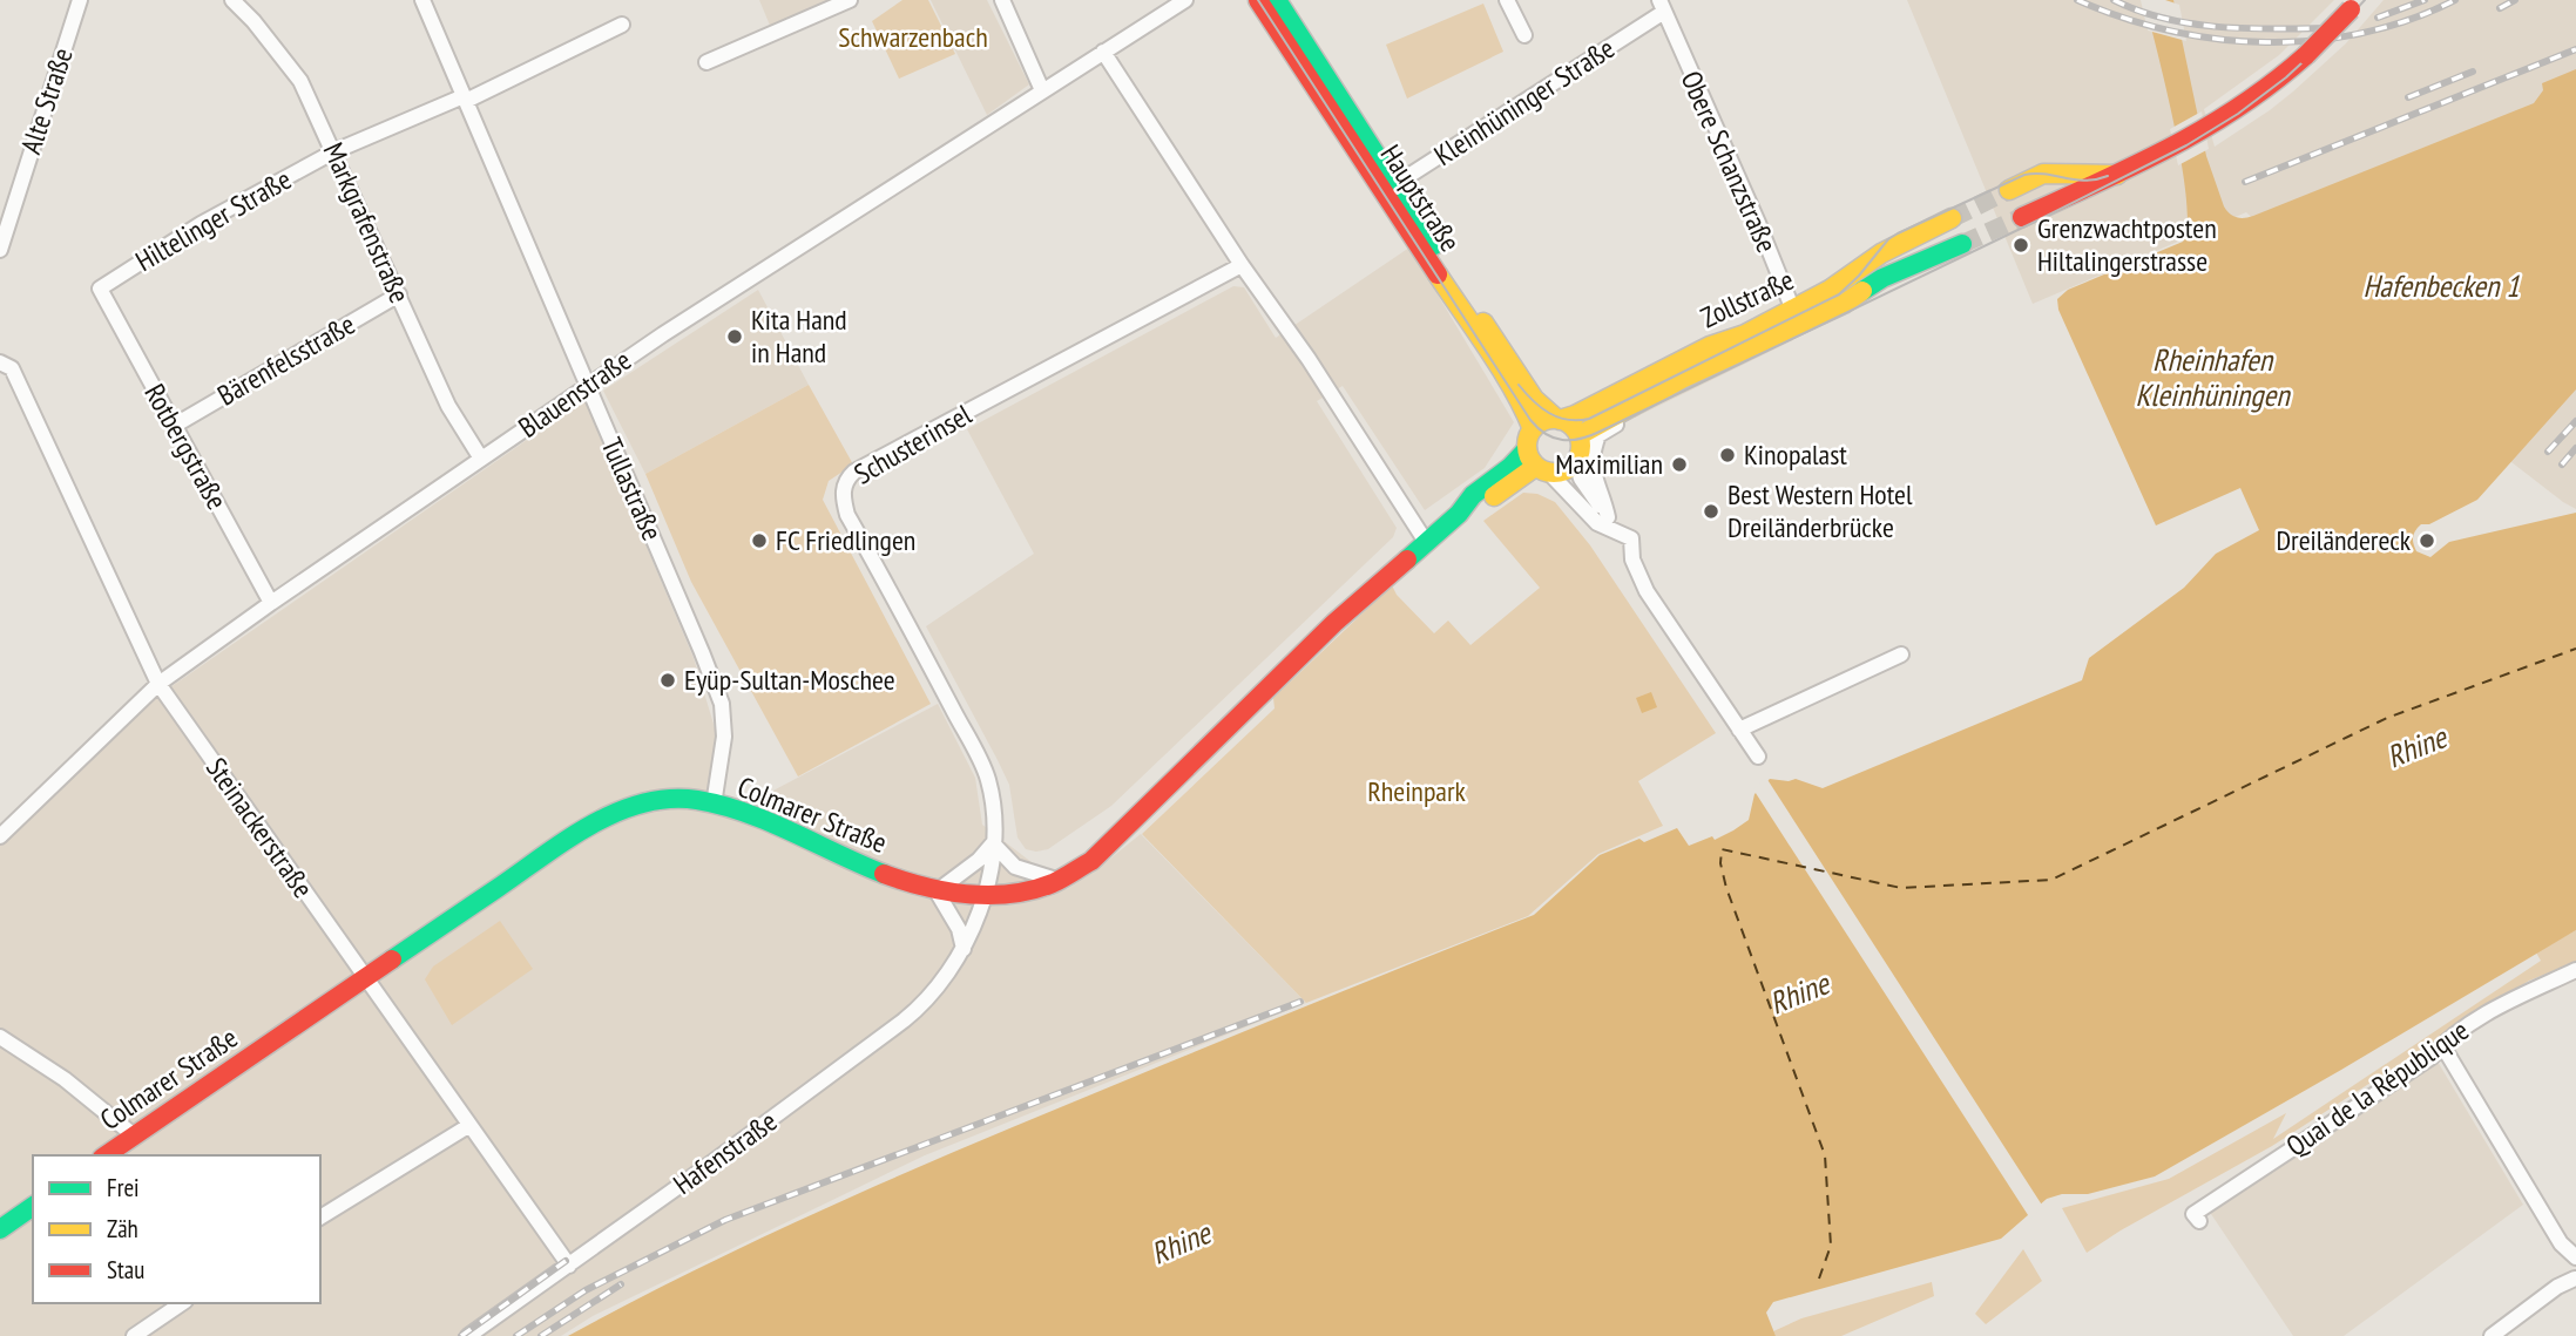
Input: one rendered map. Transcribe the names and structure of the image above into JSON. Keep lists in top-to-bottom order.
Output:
{
  "streets": {
    "main road": ["Hauptstraße", "Zollstraße", "Colmarer Straße"],
    "street": [
      "Alte Straße",
      "Kleinhüninger Straße",
      "Obere Schanzstraße",
      "Hiltelinger Straße",
      "Markgrafenstraße",
      "Bärenfelsstraße",
      "Blauenstraße",
      "Schusterinsel",
      "Rotbergstraße",
      "Tullastraße",
      "Steinackerstraße",
      "Quai de la République",
      "Hafenstraße"
    ]
  },
  "crossings": [
    ["Kleinhüninger Straße", "Obere Schanzstraße"],
    ["Kleinhüninger Straße", "Hauptstraße"],
    ["Obere Schanzstraße", "Zollstraße"],
    ["Hauptstraße", "Zollstraße"],
    ["Hauptstraße", "Colmarer Straße"],
    ["Hiltelinger Straße", "Markgrafenstraße"],
    ["Hiltelinger Straße", "Rotbergstraße"],
    ["Hiltelinger Straße", "Tullastraße"],
    ["Markgrafenstraße", "Bärenfelsstraße"],
    ["Markgrafenstraße", "Blauenstraße"],
    ["Zollstraße", "Colmarer Straße"],
    ["Bärenfelsstraße", "Rotbergstraße"],
    ["Blauenstraße", "Rotbergstraße"],
    ["Blauenstraße", "Tullastraße"],
    ["Blauenstraße", "Steinackerstraße"],
    ["Schusterinsel", "Colmarer Straße"],
    ["Schusterinsel", "Hafenstraße"],
    ["Tullastraße", "Colmarer Straße"],
    ["Colmarer Straße", "Steinackerstraße"],
    ["Colmarer Straße", "Hafenstraße"],
    ["Steinackerstraße", "Hafenstraße"]
  ],
  "water": ["Hafenbecken 1", "Rheinhafen Kleinhüningen", "Rhine"],
  "parks": ["Schwarzenbach", "Rheinpark"],
  "places": [
    "Grenzwachtposten Hiltalingerstrasse",
    "Kita Hand in Hand",
    "Kinopalast",
    "Maximilian",
    "Best Western Hotel Dreiländerbrücke",
    "FC Friedlingen",
    "Dreiländereck",
    "Eyüp-Sultan-Moschee"
  ],
  "legend": ["Frei", "Zäh", "Stau"]
}
